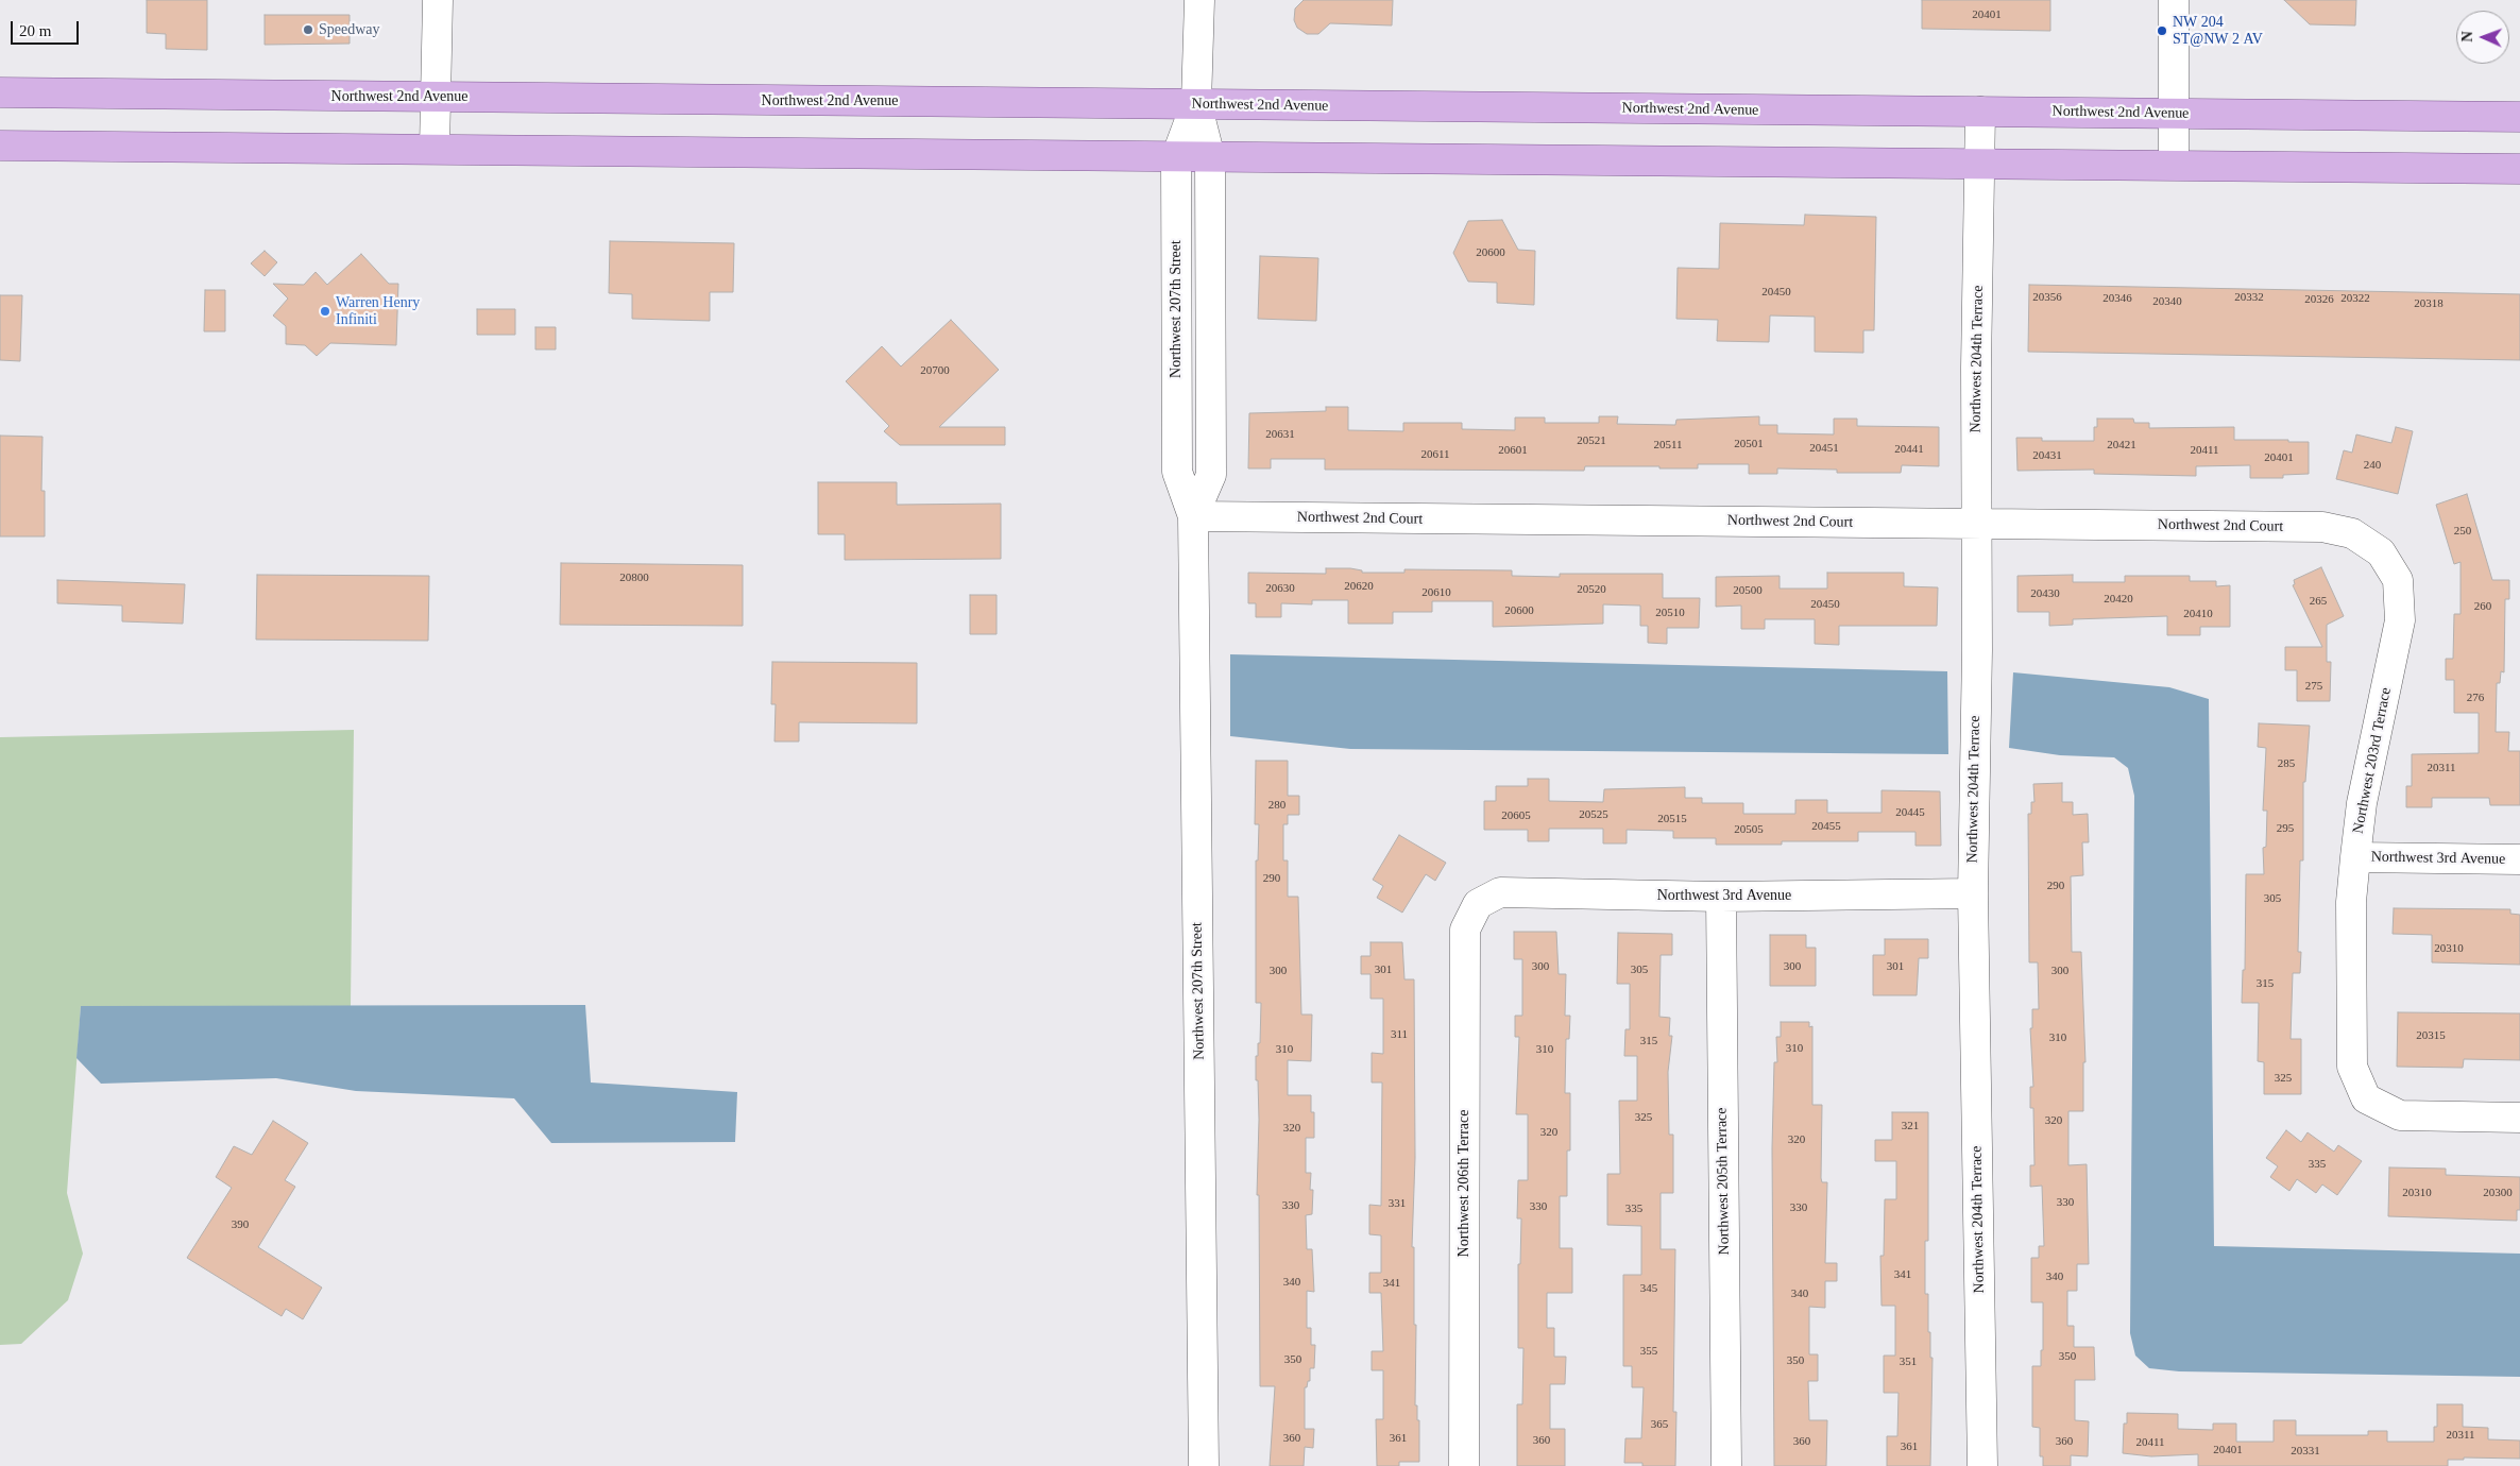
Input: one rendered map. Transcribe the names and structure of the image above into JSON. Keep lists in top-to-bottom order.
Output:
{
  "streets": {
    "main road": ["Northwest 2nd Avenue"],
    "street": [
      "Northwest 207th Street",
      "Northwest 204th Terrace",
      "Northwest 2nd Court",
      "Northwest 203rd Terrace",
      "Northwest 3rd Avenue",
      "Northwest 205th Terrace",
      "Northwest 206th Terrace"
    ]
  },
  "crossings": [
    ["Northwest 2nd Avenue", "Northwest 207th Street"],
    ["Northwest 2nd Avenue", "Northwest 204th Terrace"],
    ["Northwest 207th Street", "Northwest 2nd Court"],
    ["Northwest 204th Terrace", "Northwest 2nd Court"],
    ["Northwest 204th Terrace", "Northwest 3rd Avenue"],
    ["Northwest 2nd Court", "Northwest 203rd Terrace"],
    ["Northwest 203rd Terrace", "Northwest 3rd Avenue"],
    ["Northwest 3rd Avenue", "Northwest 205th Terrace"],
    ["Northwest 3rd Avenue", "Northwest 206th Terrace"]
  ],
  "places": ["Speedway", "NW 204 ST@NW 2 AV", "Warren Henry Infiniti"],
  "house_numbers": [
    "20401",
    "20600",
    "20450",
    "20356",
    "20332",
    "20346",
    "20322",
    "20326",
    "20340",
    "20318",
    "20700",
    "20631",
    "20521",
    "20501",
    "20511",
    "20421",
    "20451",
    "20441",
    "20601",
    "20411",
    "20611",
    "20431",
    "20401",
    "240",
    "250",
    "20800",
    "20620",
    "20630",
    "20520",
    "20500",
    "20610",
    "20430",
    "20420",
    "265",
    "20450",
    "260",
    "20600",
    "20510",
    "20410",
    "275",
    "276",
    "285",
    "20311",
    "280",
    "20445",
    "20525",
    "20605",
    "20515",
    "20455",
    "295",
    "20505",
    "290",
    "290",
    "305",
    "20310",
    "300",
    "300",
    "301",
    "301",
    "305",
    "300",
    "300",
    "315",
    "311",
    "20315",
    "310",
    "315",
    "310",
    "310",
    "310",
    "325",
    "325",
    "320",
    "321",
    "320",
    "320",
    "320",
    "335",
    "20310",
    "20300",
    "330",
    "331",
    "330",
    "330",
    "330",
    "335",
    "390",
    "341",
    "340",
    "340",
    "341",
    "345",
    "340",
    "355",
    "350",
    "350",
    "350",
    "351",
    "365",
    "20311",
    "360",
    "361",
    "360",
    "360",
    "360",
    "20411",
    "361",
    "20401",
    "20331"
  ],
  "scale_bar": "20 m",
  "north": "left"
}
